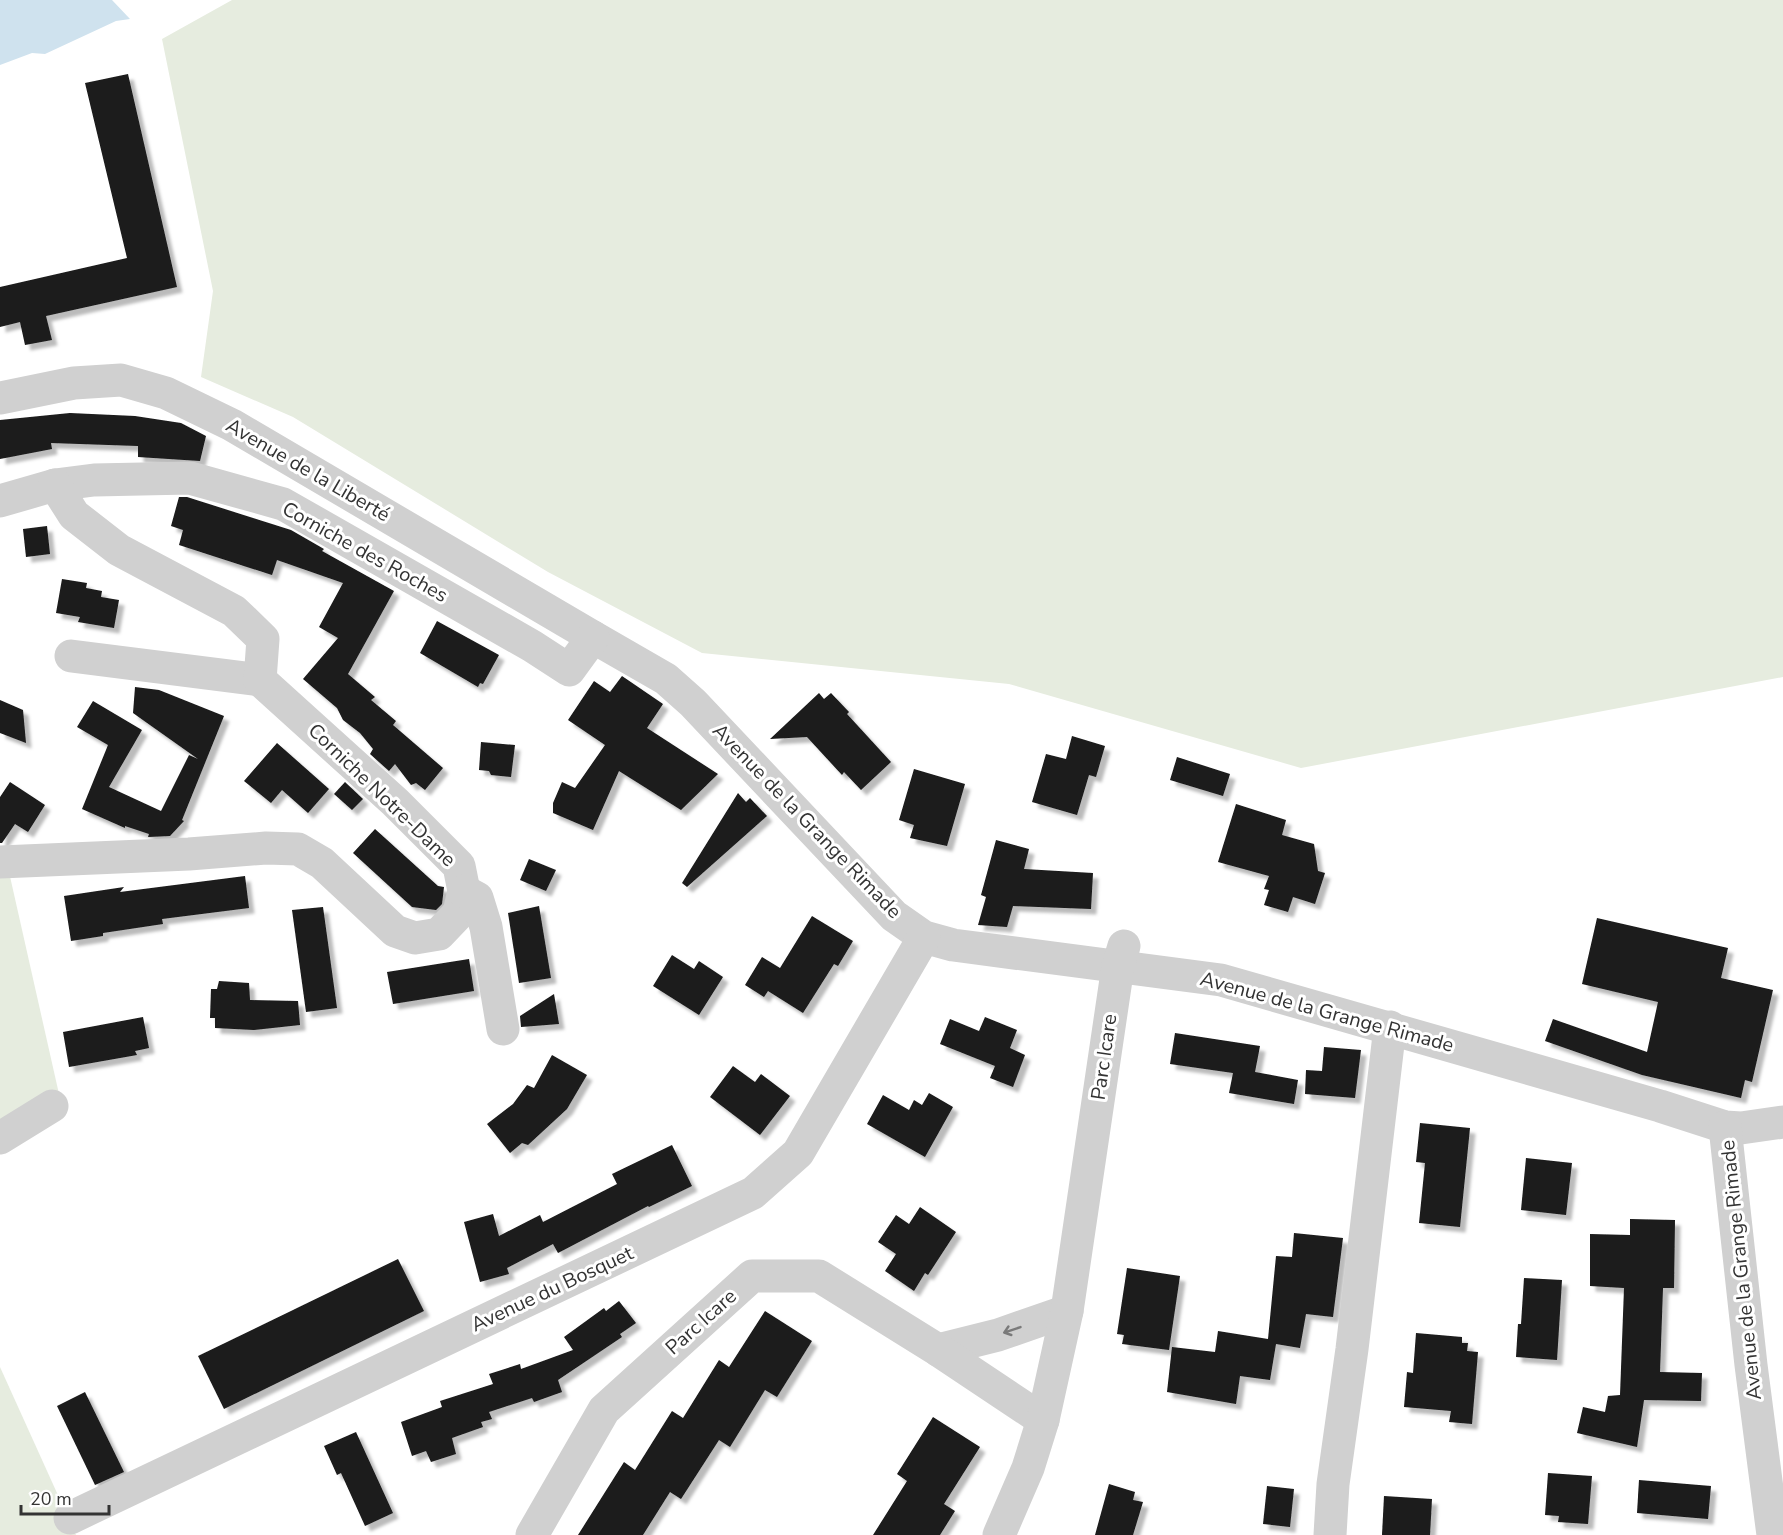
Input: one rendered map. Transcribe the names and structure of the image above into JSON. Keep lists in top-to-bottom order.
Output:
{
  "streets": {
    "street": [
      "Avenue de la Liberté",
      "Corniche des Roches",
      "Corniche Notre-Dame",
      "Avenue de la Grange Rimade",
      "Parc Icare",
      "Avenue du Bosquet"
    ]
  },
  "crossings": [
    ["Avenue de la Liberté", "Corniche des Roches"],
    ["Avenue de la Liberté", "Avenue de la Grange Rimade"],
    ["Corniche des Roches", "Avenue de la Grange Rimade"],
    ["Avenue de la Grange Rimade", "Parc Icare"],
    ["Avenue de la Grange Rimade", "Avenue du Bosquet"]
  ],
  "scale_bar": "20 m"
}
